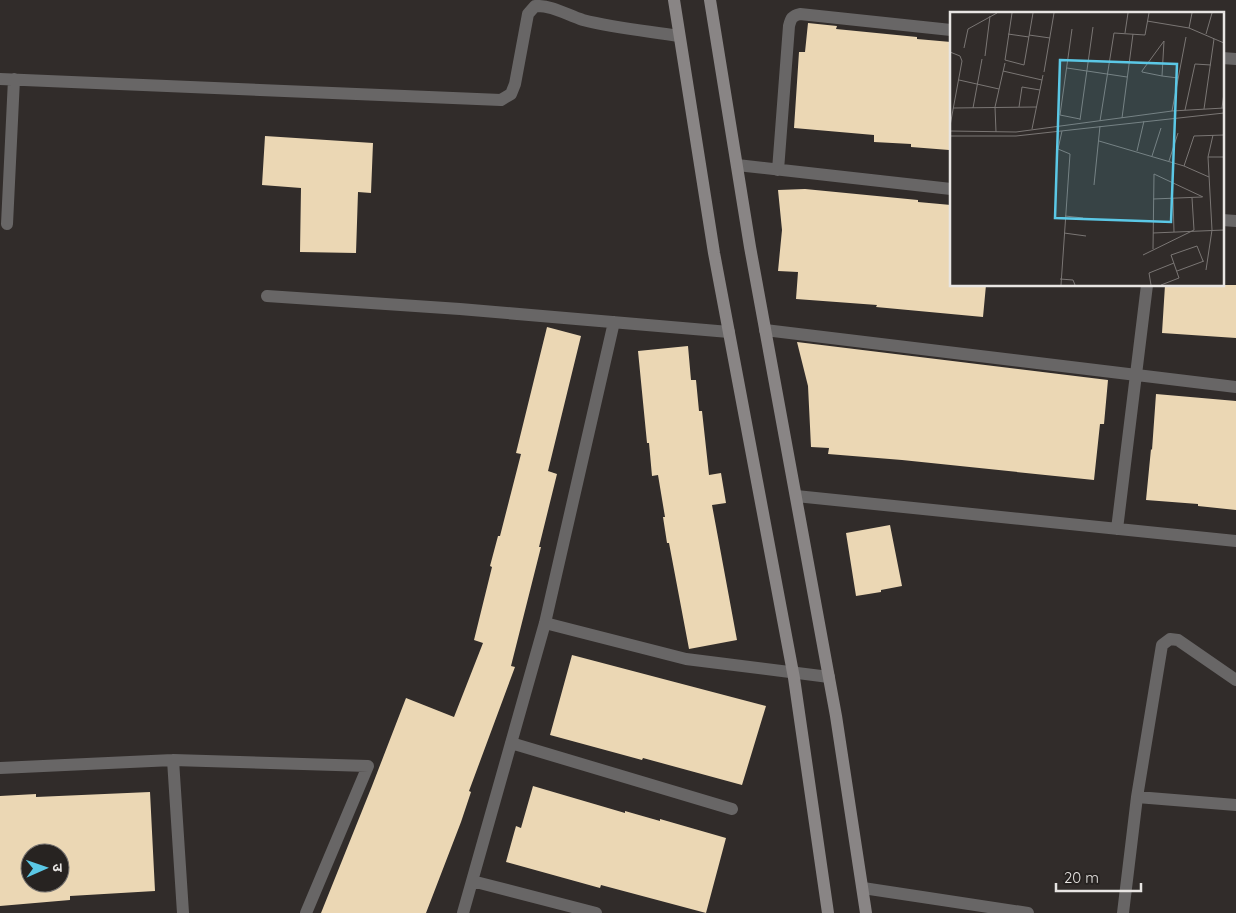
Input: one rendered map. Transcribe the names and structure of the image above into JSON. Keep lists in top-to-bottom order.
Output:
{
  "scale_bar": "20 m",
  "north": "right"
}
